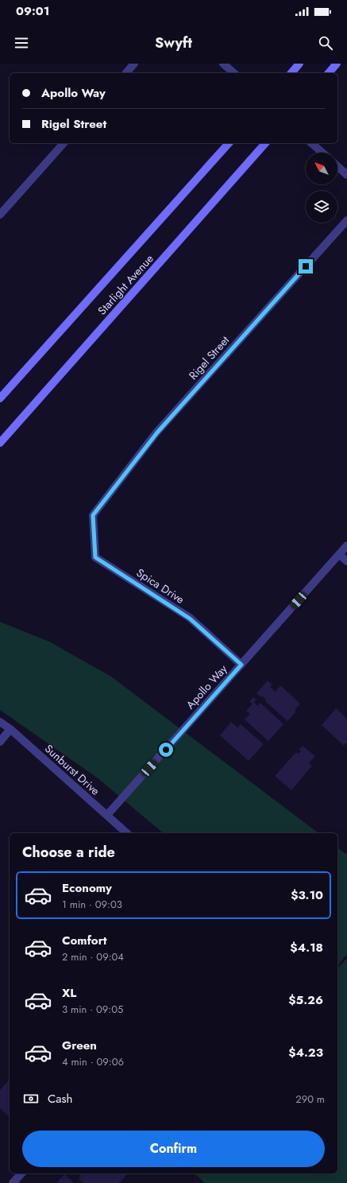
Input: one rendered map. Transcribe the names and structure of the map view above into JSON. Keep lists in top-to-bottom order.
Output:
{
  "streets": {
    "street": [
      "Starlight Avenue",
      "Rigel Street",
      "Spica Drive",
      "Apollo Way",
      "Sunburst Drive"
    ]
  },
  "crossings": [
    ["Rigel Street", "Spica Drive"],
    ["Spica Drive", "Apollo Way"],
    ["Apollo Way", "Sunburst Drive"]
  ],
  "north": "top left",
  "page": {
    "status": "09:01",
    "header": "Swyft",
    "banner": ["Apollo Way", "Rigel Street"],
    "heading": "Choose a ride",
    "list": [
      {
        "name": "Economy",
        "note": "1 min · 09:03",
        "value": "$3.10"
      },
      {
        "name": "Comfort",
        "note": "2 min · 09:04",
        "value": "$4.18"
      },
      {
        "name": "XL",
        "note": "3 min · 09:05",
        "value": "$5.26"
      },
      {
        "name": "Green",
        "note": "4 min · 09:06",
        "value": "$4.23"
      }
    ],
    "pay": ["Cash", "290 m"],
    "buttons": "Confirm"
  }
}
